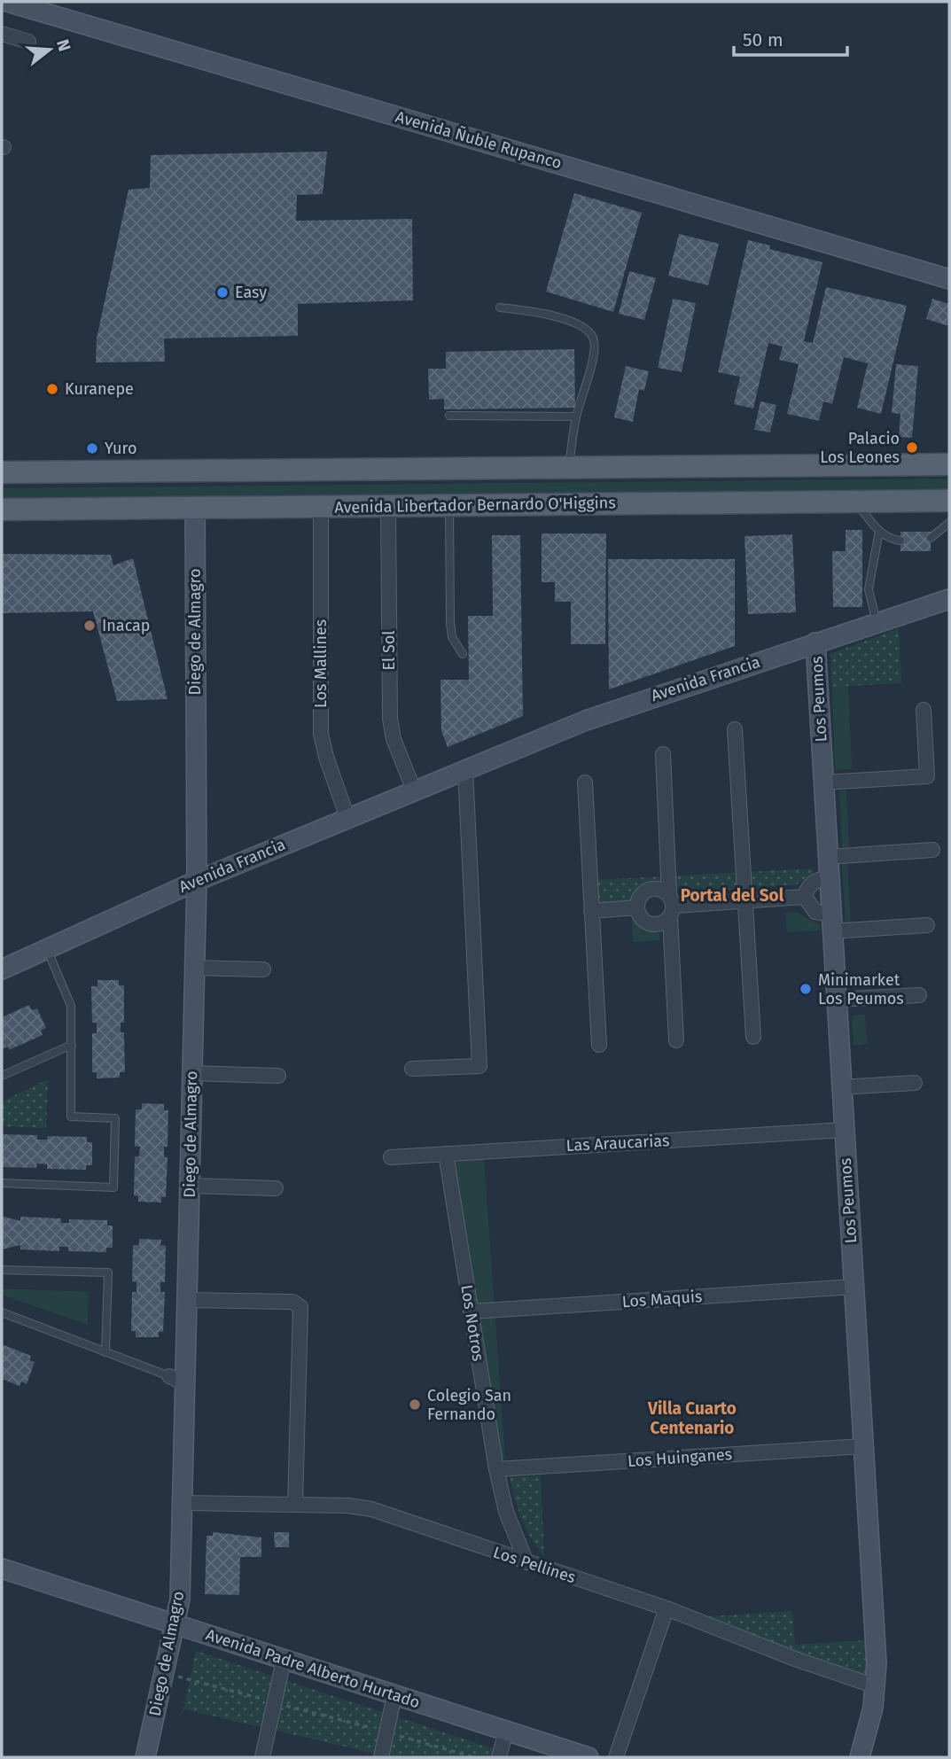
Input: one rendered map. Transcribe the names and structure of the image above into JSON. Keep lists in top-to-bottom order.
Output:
{
  "streets": {
    "main road": ["Avenida Libertador Bernardo O'Higgins"],
    "street": [
      "Avenida Ñuble Rupanco",
      "Diego de Almagro",
      "El Sol",
      "Los Mallines",
      "Avenida Francia",
      "Los Peumos",
      "Las Araucarias",
      "Los Maquis",
      "Los Notros",
      "Los Huinganes",
      "Los Pellines",
      "Avenida Padre Alberto Hurtado"
    ]
  },
  "crossings": [
    ["Avenida Libertador Bernardo O'Higgins", "Diego de Almagro"],
    ["Avenida Libertador Bernardo O'Higgins", "El Sol"],
    ["Avenida Libertador Bernardo O'Higgins", "Los Mallines"],
    ["Diego de Almagro", "Avenida Francia"],
    ["Diego de Almagro", "Los Pellines"],
    ["Diego de Almagro", "Avenida Padre Alberto Hurtado"],
    ["El Sol", "Avenida Francia"],
    ["Los Mallines", "Avenida Francia"],
    ["Avenida Francia", "Los Peumos"],
    ["Los Peumos", "Las Araucarias"],
    ["Los Peumos", "Los Maquis"],
    ["Los Peumos", "Los Huinganes"],
    ["Los Peumos", "Los Pellines"],
    ["Las Araucarias", "Los Notros"],
    ["Los Maquis", "Los Notros"],
    ["Los Notros", "Los Huinganes"],
    ["Los Notros", "Los Pellines"]
  ],
  "districts": ["Portal del Sol", "Villa Cuarto Centenario"],
  "places": [
    "Easy",
    "Kuranepe",
    "Palacio Los Leones",
    "Yuro",
    "Inacap",
    "Minimarket Los Peumos",
    "Colegio San Fernando"
  ],
  "scale_bar": "50 m",
  "north": "right"
}
